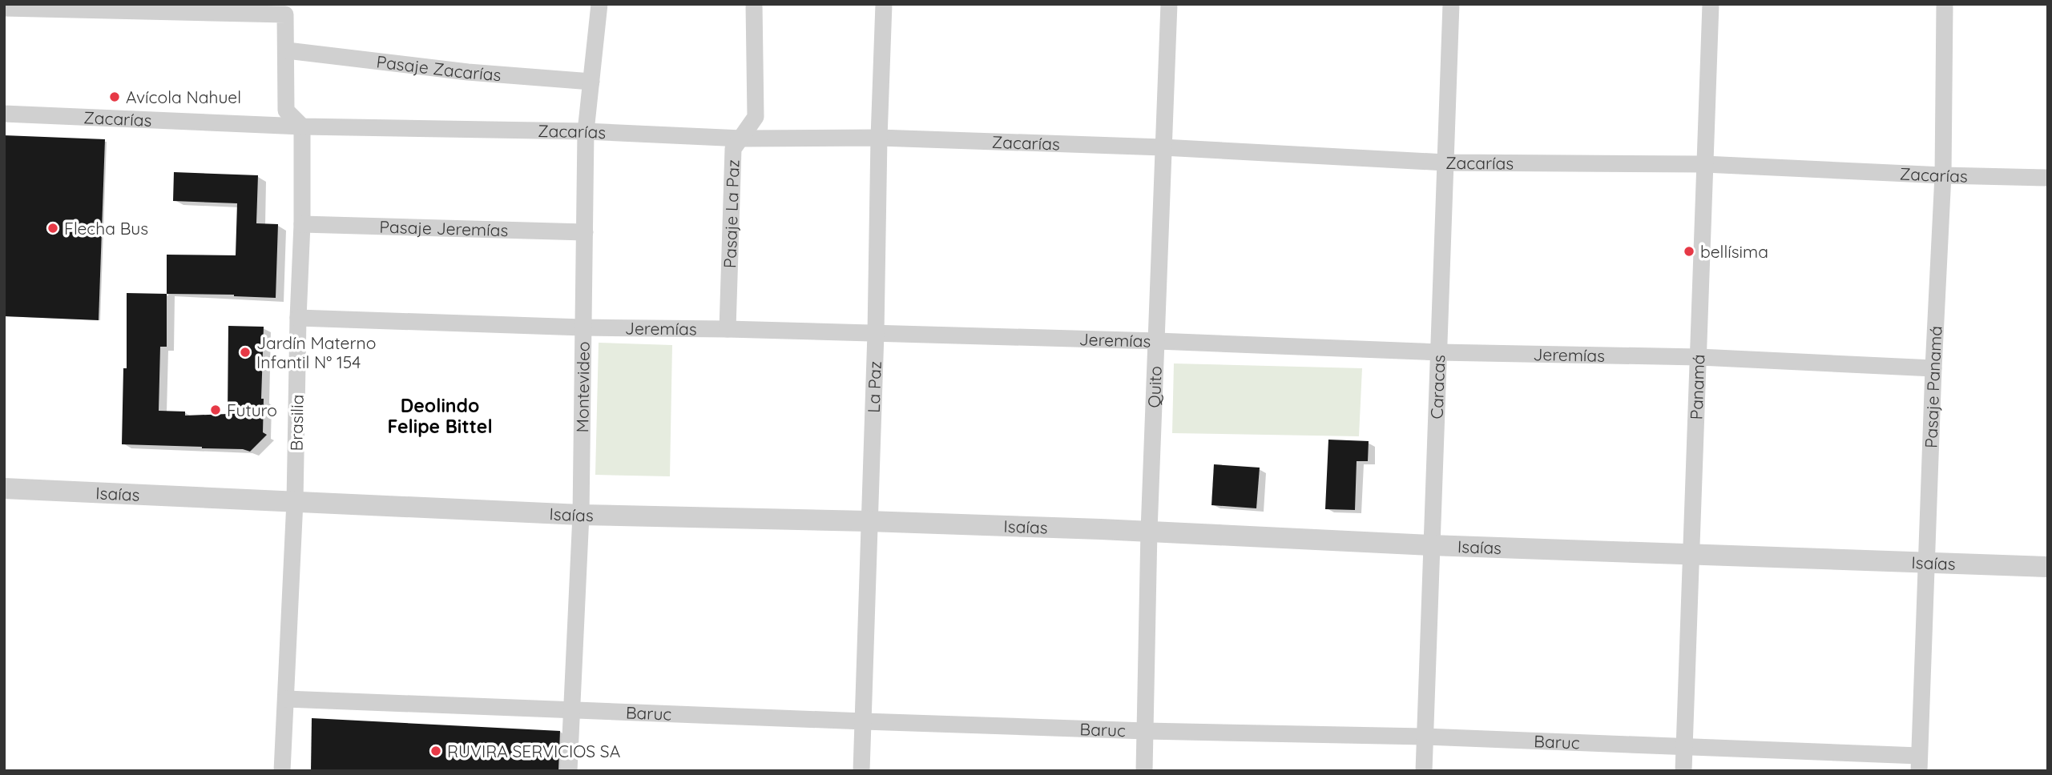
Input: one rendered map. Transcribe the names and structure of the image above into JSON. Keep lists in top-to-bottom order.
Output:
{
  "streets": {
    "street": [
      "Pasaje Zacarías",
      "Zacarías",
      "Pasaje La Paz",
      "Pasaje Jeremías",
      "Jeremías",
      "Montevideo",
      "La Paz",
      "Quito",
      "Caracas",
      "Panamá",
      "Pasaje Panamá",
      "Brasilia",
      "Isaías",
      "Baruc"
    ]
  },
  "crossings": [
    ["Pasaje Zacarías", "Montevideo"],
    ["Zacarías", "Pasaje La Paz"],
    ["Zacarías", "Montevideo"],
    ["Zacarías", "La Paz"],
    ["Zacarías", "Quito"],
    ["Zacarías", "Caracas"],
    ["Zacarías", "Panamá"],
    ["Zacarías", "Pasaje Panamá"],
    ["Zacarías", "Brasilia"],
    ["Pasaje La Paz", "Jeremías"],
    ["Pasaje Jeremías", "Montevideo"],
    ["Pasaje Jeremías", "Brasilia"],
    ["Jeremías", "Montevideo"],
    ["Jeremías", "La Paz"],
    ["Jeremías", "Quito"],
    ["Jeremías", "Caracas"],
    ["Jeremías", "Panamá"],
    ["Jeremías", "Pasaje Panamá"],
    ["Jeremías", "Brasilia"],
    ["Montevideo", "Isaías"],
    ["Montevideo", "Baruc"],
    ["La Paz", "Isaías"],
    ["La Paz", "Baruc"],
    ["Quito", "Isaías"],
    ["Quito", "Baruc"],
    ["Caracas", "Isaías"],
    ["Caracas", "Baruc"],
    ["Panamá", "Isaías"],
    ["Panamá", "Baruc"],
    ["Pasaje Panamá", "Isaías"],
    ["Pasaje Panamá", "Baruc"],
    ["Brasilia", "Isaías"],
    ["Brasilia", "Baruc"]
  ],
  "districts": ["Deolindo Felipe Bittel"],
  "places": [
    "Avícola Nahuel",
    "Flecha Bus",
    "bellísima",
    "Jardín Materno Infantil N° 154",
    "Futuro",
    "RUVIRA SERVICIOS SA"
  ]
}
